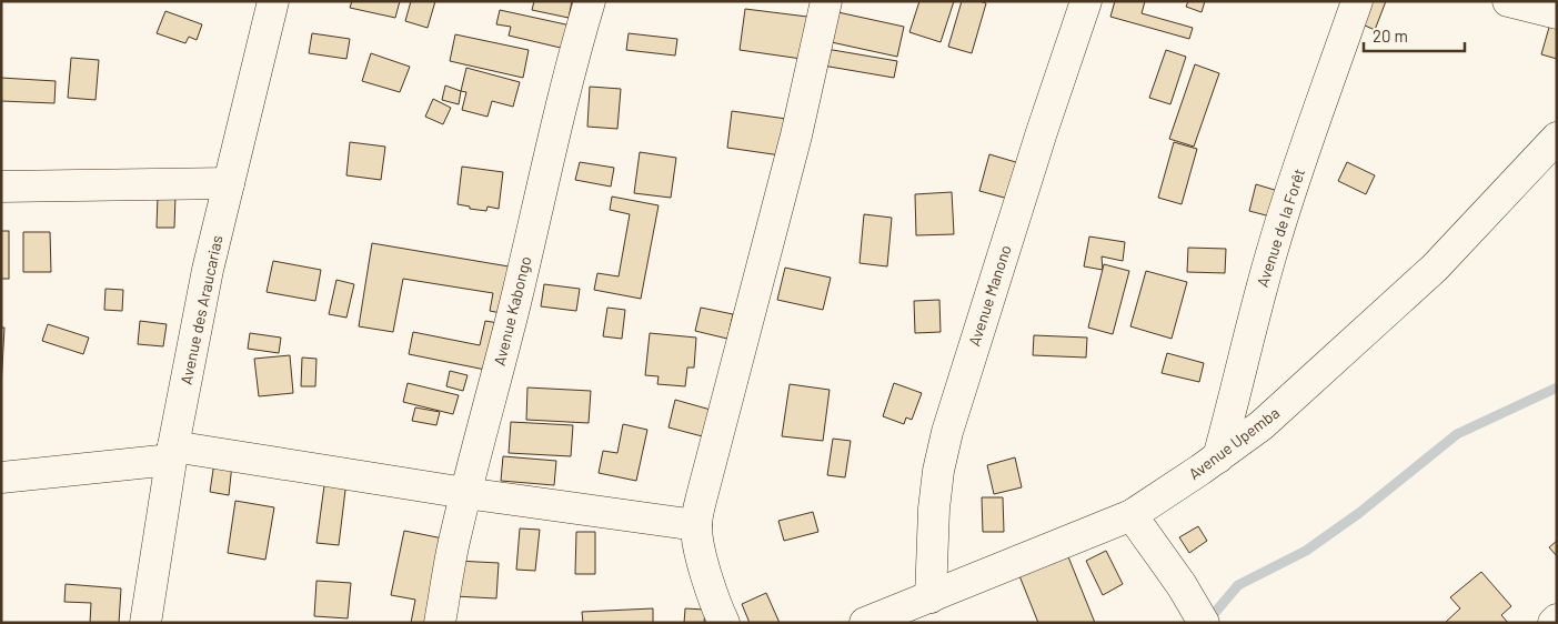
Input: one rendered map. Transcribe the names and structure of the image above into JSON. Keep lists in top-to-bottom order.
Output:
{
  "streets": {
    "street": [
      "Avenue de la Forêt",
      "Avenue Manono",
      "Avenue des Araucarias",
      "Avenue Kabongo",
      "Avenue Upemba"
    ]
  },
  "crossings": [
    ["Avenue de la Forêt", "Avenue Upemba"],
    ["Avenue Manono", "Avenue Upemba"]
  ],
  "scale_bar": "20 m"
}
